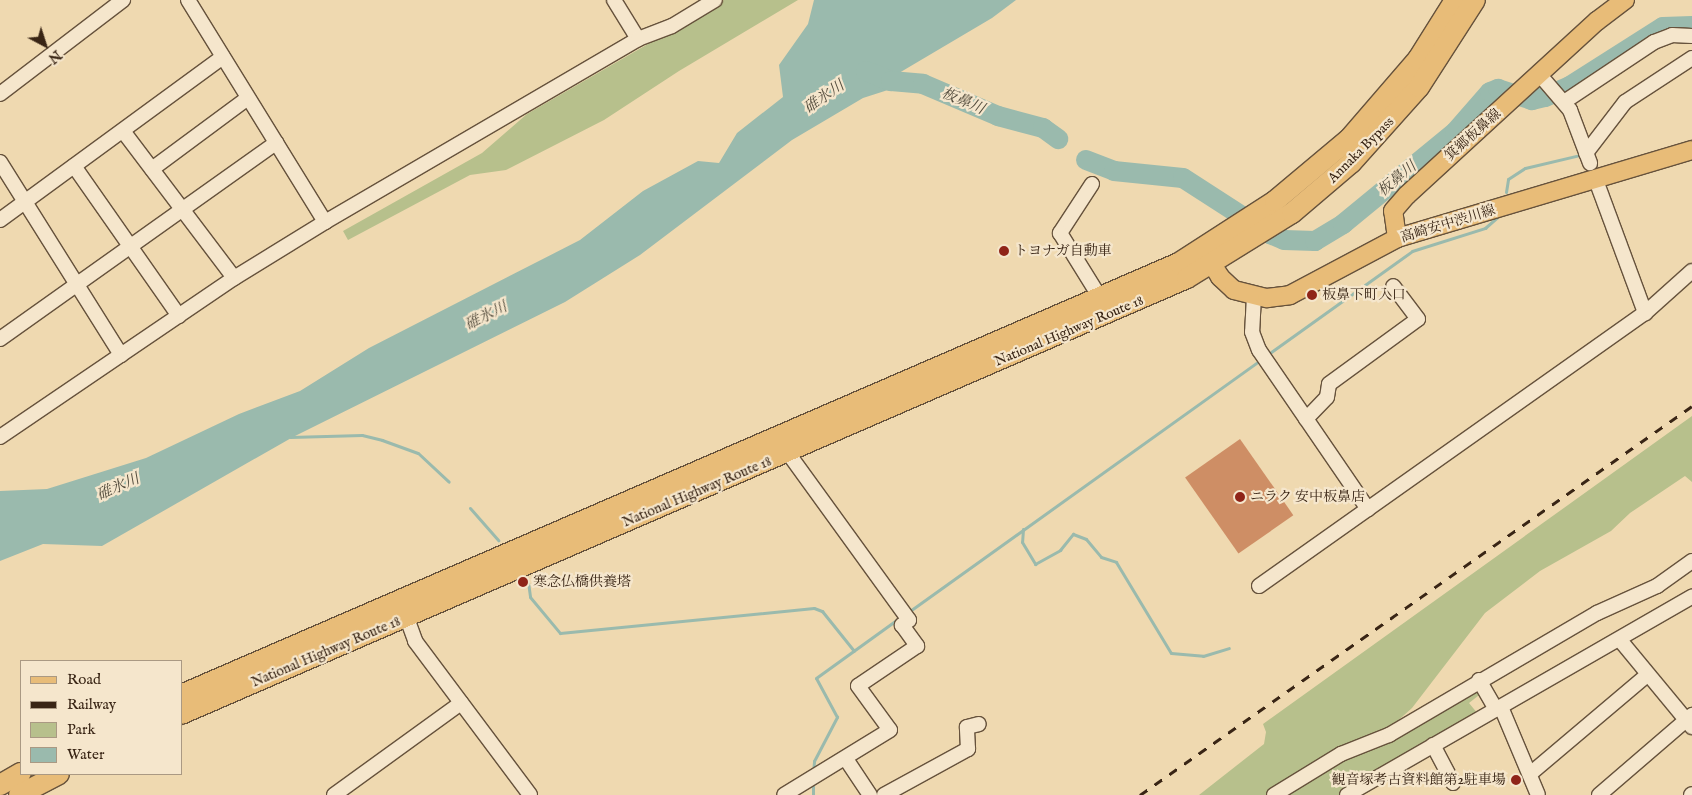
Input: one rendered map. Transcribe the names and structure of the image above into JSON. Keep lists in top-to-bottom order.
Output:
{
  "streets": {
    "highway": ["Annaka Bypass", "National Highway Route 18"],
    "main road": ["箕郷板鼻線", "高崎安中渋川線"]
  },
  "crossings": [
    ["箕郷板鼻線", "高崎安中渋川線"],
    ["Annaka Bypass", "高崎安中渋川線"],
    ["Annaka Bypass", "National Highway Route 18"],
    ["高崎安中渋川線", "National Highway Route 18"]
  ],
  "water": ["碓氷川", "板鼻川"],
  "places": [
    "トヨナガ自動車",
    "板鼻下町入口",
    "ニラク 安中板鼻店",
    "寒念仏橋供養塔",
    "観音塚考古資料館第2駐車場"
  ],
  "legend": [
    "Road",
    "Railway",
    "Park",
    "Water"
  ],
  "north": "bottom right"
}
